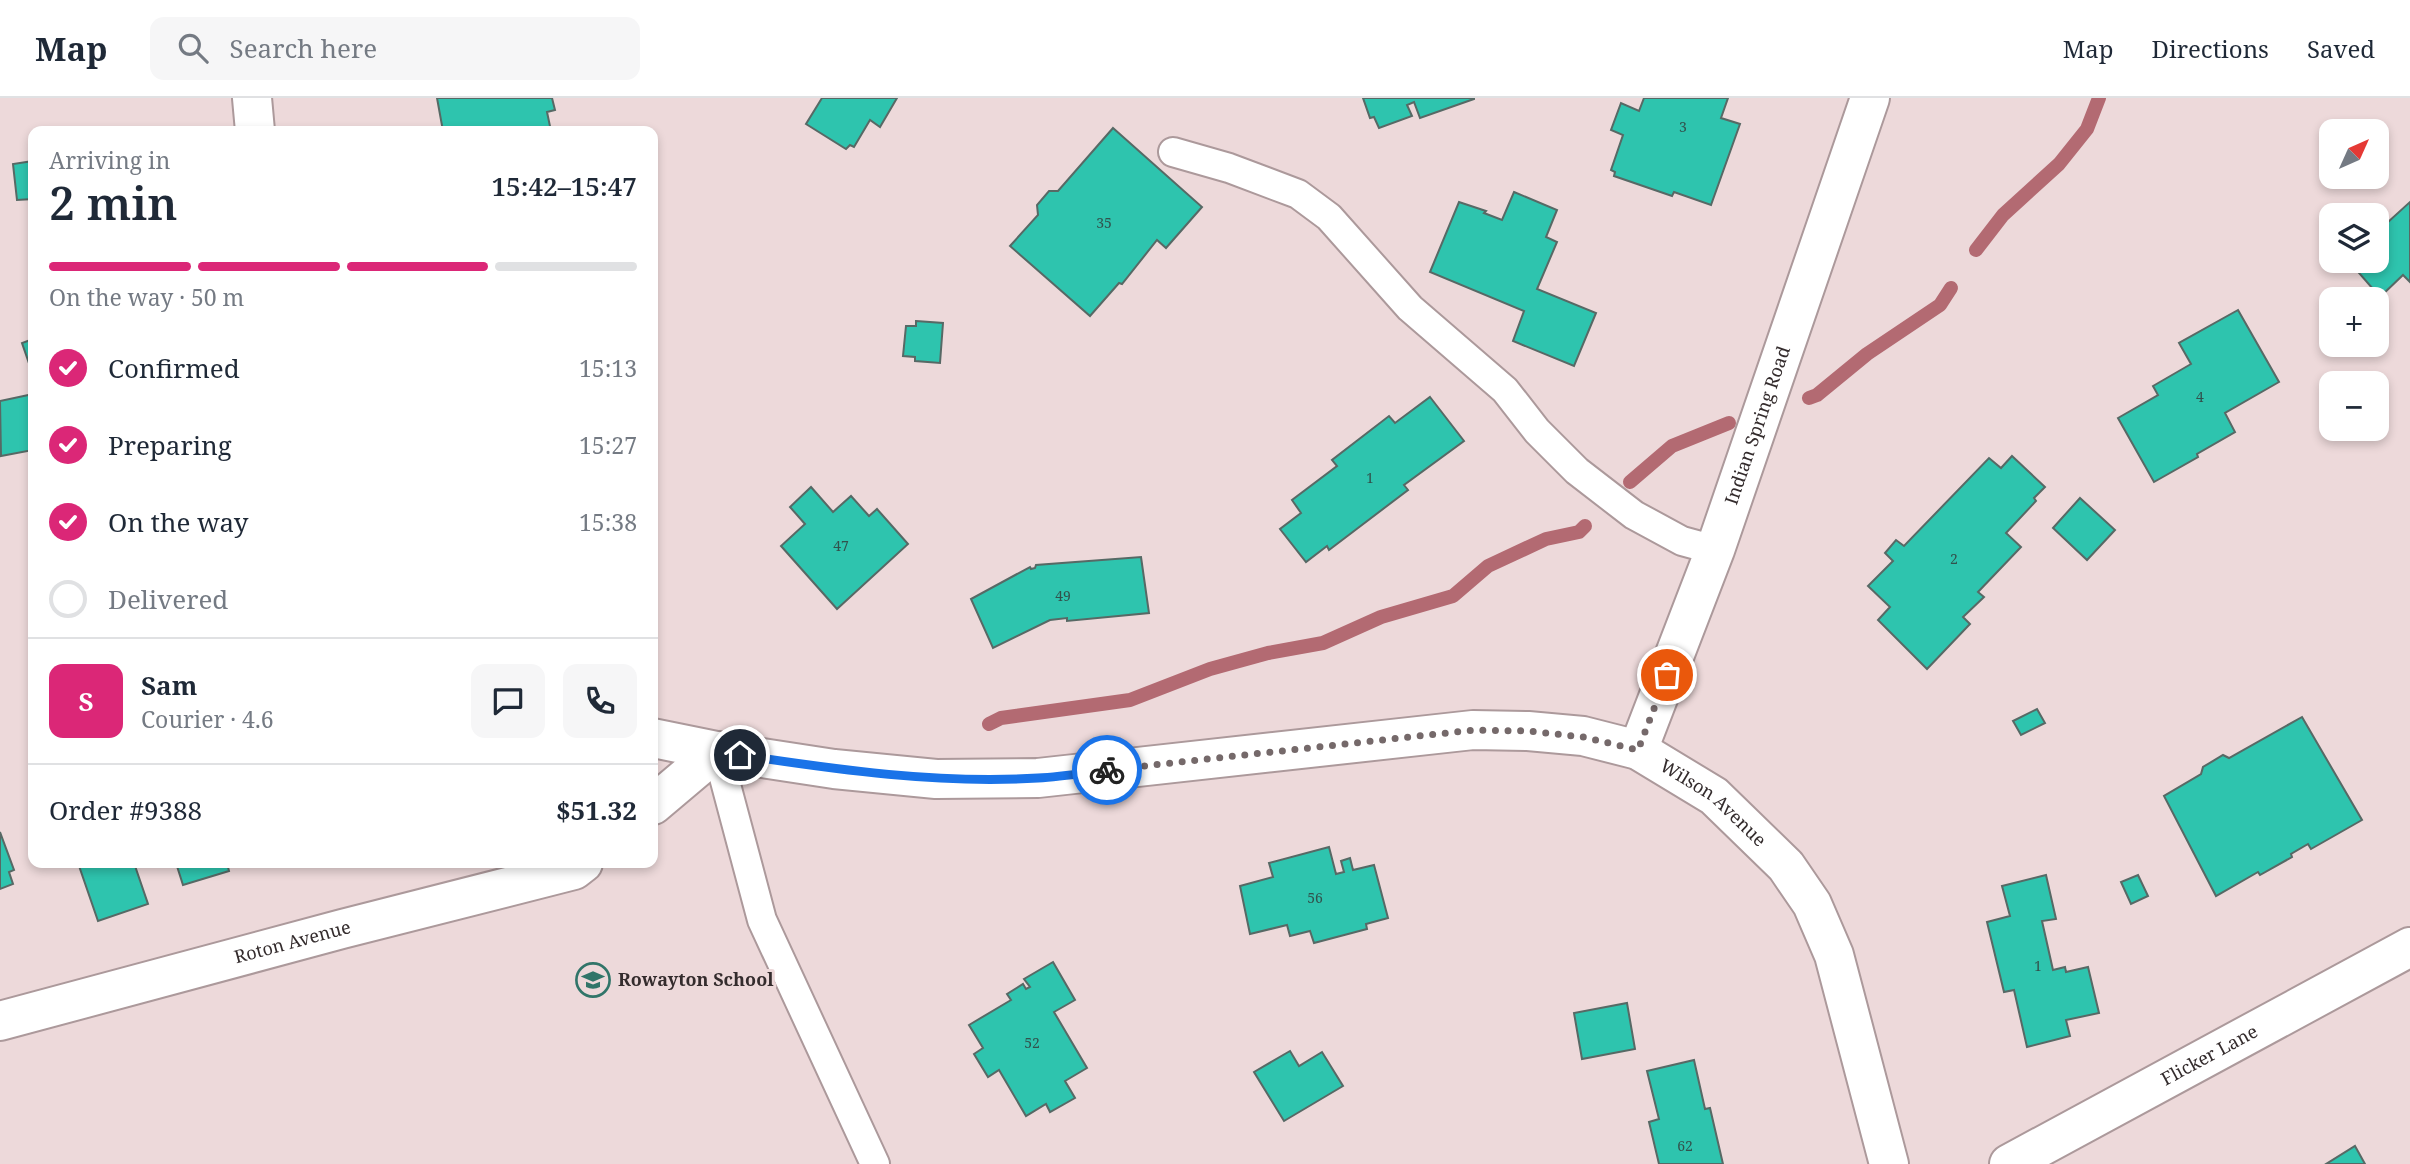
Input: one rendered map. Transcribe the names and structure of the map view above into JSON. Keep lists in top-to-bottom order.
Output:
{
  "streets": {
    "street": [
      "Indian Spring Road",
      "Wilson Avenue",
      "Roton Avenue",
      "Flicker Lane"
    ]
  },
  "crossings": [
    ["Indian Spring Road", "Wilson Avenue"]
  ],
  "places": {
    "school or university": ["Rowayton School"]
  },
  "house_numbers": [
    "3",
    "35",
    "4",
    "1",
    "47",
    "2",
    "49",
    "56",
    "1",
    "52",
    "62"
  ],
  "north": "top right",
  "page": {
    "header": "Map",
    "search": "Search here",
    "nav": ["Map", "Directions", "Saved"],
    "map_buttons": ["+", "−"],
    "heading": ["2 min", "Arriving in", "15:42–15:47"],
    "panel": [
      "Sam",
      "Courier · 4.6",
      "Order #9388",
      "$51.32"
    ],
    "bar": "On the way · 50 m",
    "list": [
      ["Confirmed", "15:13"],
      ["Preparing", "15:27"],
      ["On the way", "15:38"],
      "Delivered"
    ],
    "round": "S"
  }
}
